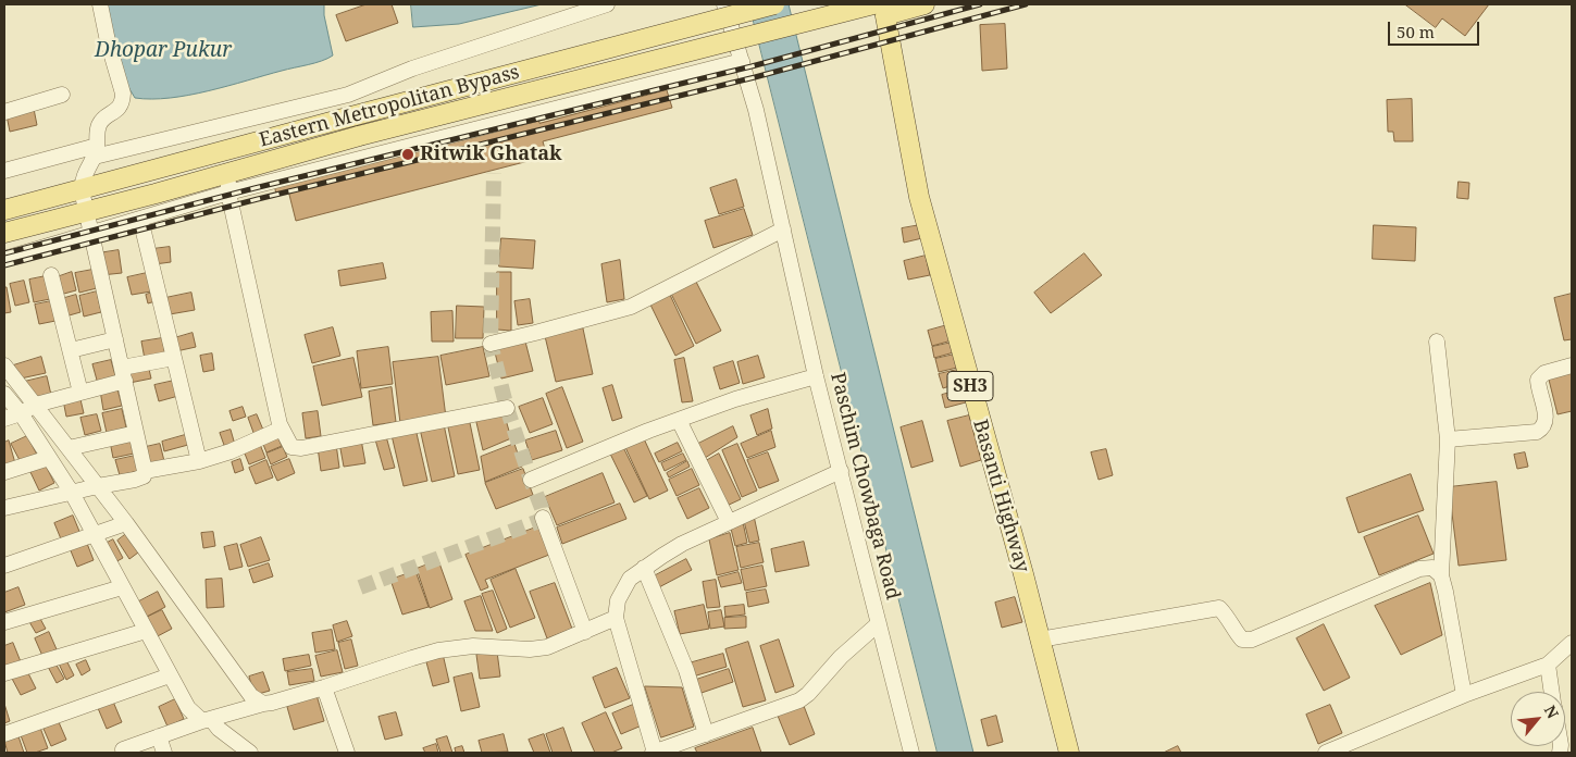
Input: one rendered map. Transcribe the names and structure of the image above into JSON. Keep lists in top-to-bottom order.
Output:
{
  "streets": {
    "main road": ["Eastern Metropolitan Bypass", "SH3", "Basanti Highway"],
    "street": ["Paschim Chowbaga Road"]
  },
  "water": ["Dhopar Pukur"],
  "places": ["Ritwik Ghatak"],
  "scale_bar": "50 m",
  "north": "top right"
}
